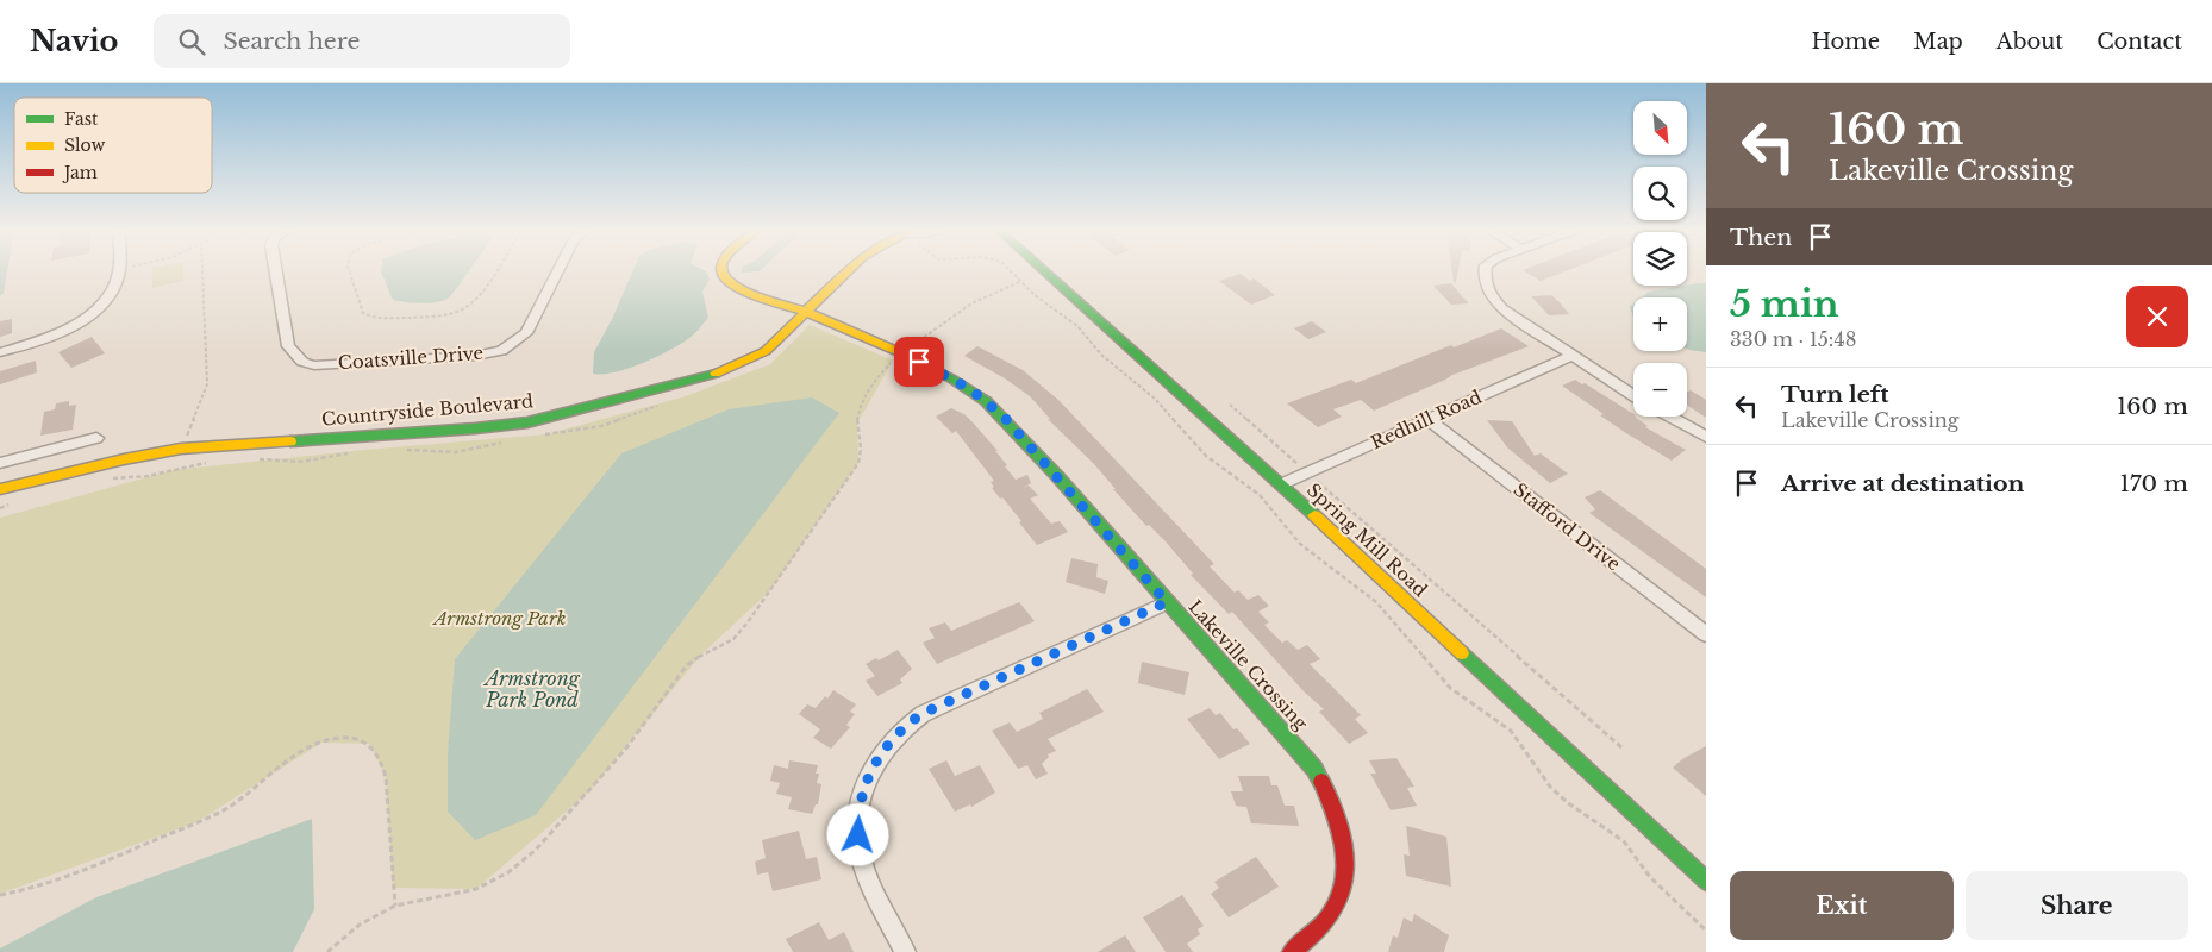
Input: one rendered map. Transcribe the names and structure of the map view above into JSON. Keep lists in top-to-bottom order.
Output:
{
  "streets": {
    "street": [
      "Coatsville Drive",
      "Countryside Boulevard",
      "Redhill Road",
      "Stafford Drive",
      "Spring Mill Road",
      "Lakeville Crossing"
    ]
  },
  "crossings": [
    ["Countryside Boulevard", "Lakeville Crossing"],
    ["Redhill Road", "Stafford Drive"],
    ["Redhill Road", "Spring Mill Road"]
  ],
  "water": ["Armstrong Park Pond"],
  "parks": ["Armstrong Park"],
  "legend": ["Fast", "Slow", "Jam"],
  "north": "bottom right",
  "page": {
    "header": "Navio",
    "search": "Search here",
    "nav": [
      "Home",
      "Map",
      "About",
      "Contact"
    ],
    "turn": ["160 m", "Lakeville Crossing"],
    "map_buttons": ["+", "−"],
    "then": "Then",
    "heading": ["5 min", "330 m · 15:48"],
    "list": [
      {
        "name": "Turn left",
        "note": "Lakeville Crossing",
        "value": "160 m"
      },
      {
        "name": "Arrive at destination",
        "value": "170 m"
      }
    ],
    "buttons": ["Exit", "Share"]
  }
}
